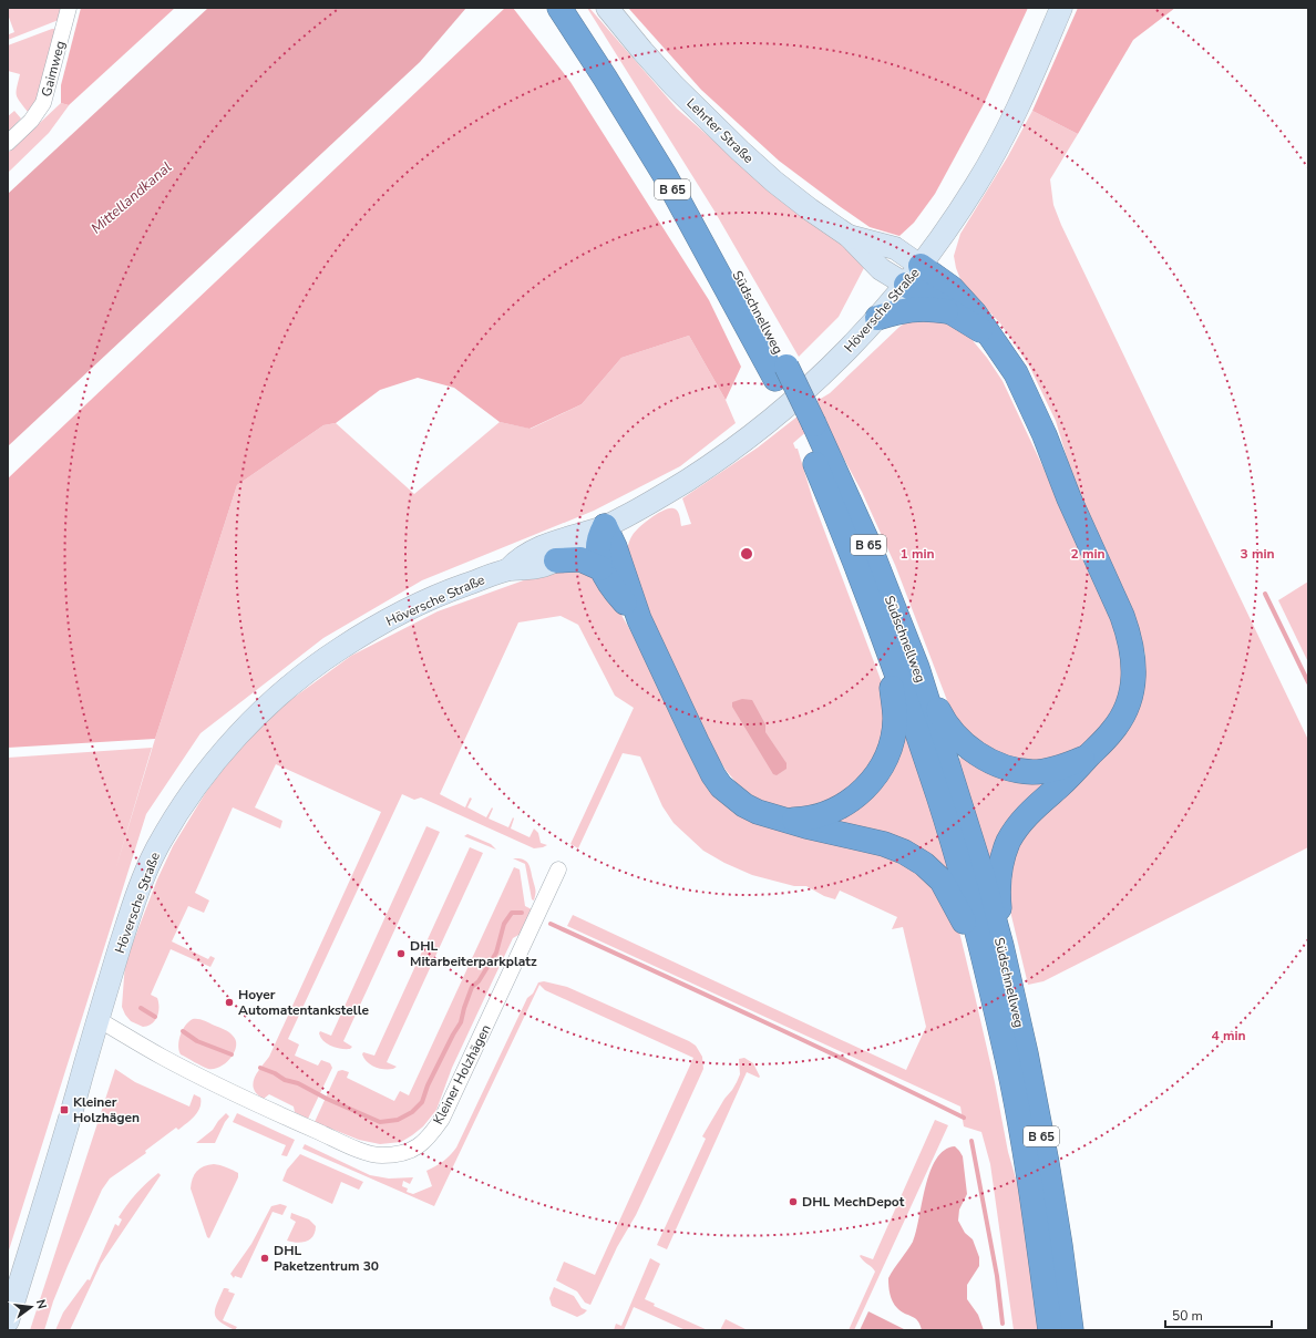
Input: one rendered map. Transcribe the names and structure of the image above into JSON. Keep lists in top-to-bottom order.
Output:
{
  "streets": {
    "highway": ["B 65", "Südschnellweg"],
    "street": [
      "Gaimweg",
      "Lehrter Straße",
      "Höversche Straße",
      "Kleiner Holzhägen"
    ]
  },
  "crossings": [
    ["Lehrter Straße", "Höversche Straße"],
    ["Höversche Straße", "Kleiner Holzhägen"]
  ],
  "water": ["Mittellandkanal"],
  "places": {
    "other": [
      "DHL Mitarbeiterparkplatz",
      "Hoyer Automatentankstelle",
      "DHL MechDepot",
      "DHL Paketzentrum 30"
    ],
    "transit": ["Kleiner Holzhägen"]
  },
  "scale_bar": "50 m",
  "north": "right",
  "rings": [
    "1 min",
    "2 min",
    "3 min",
    "4 min"
  ]
}
